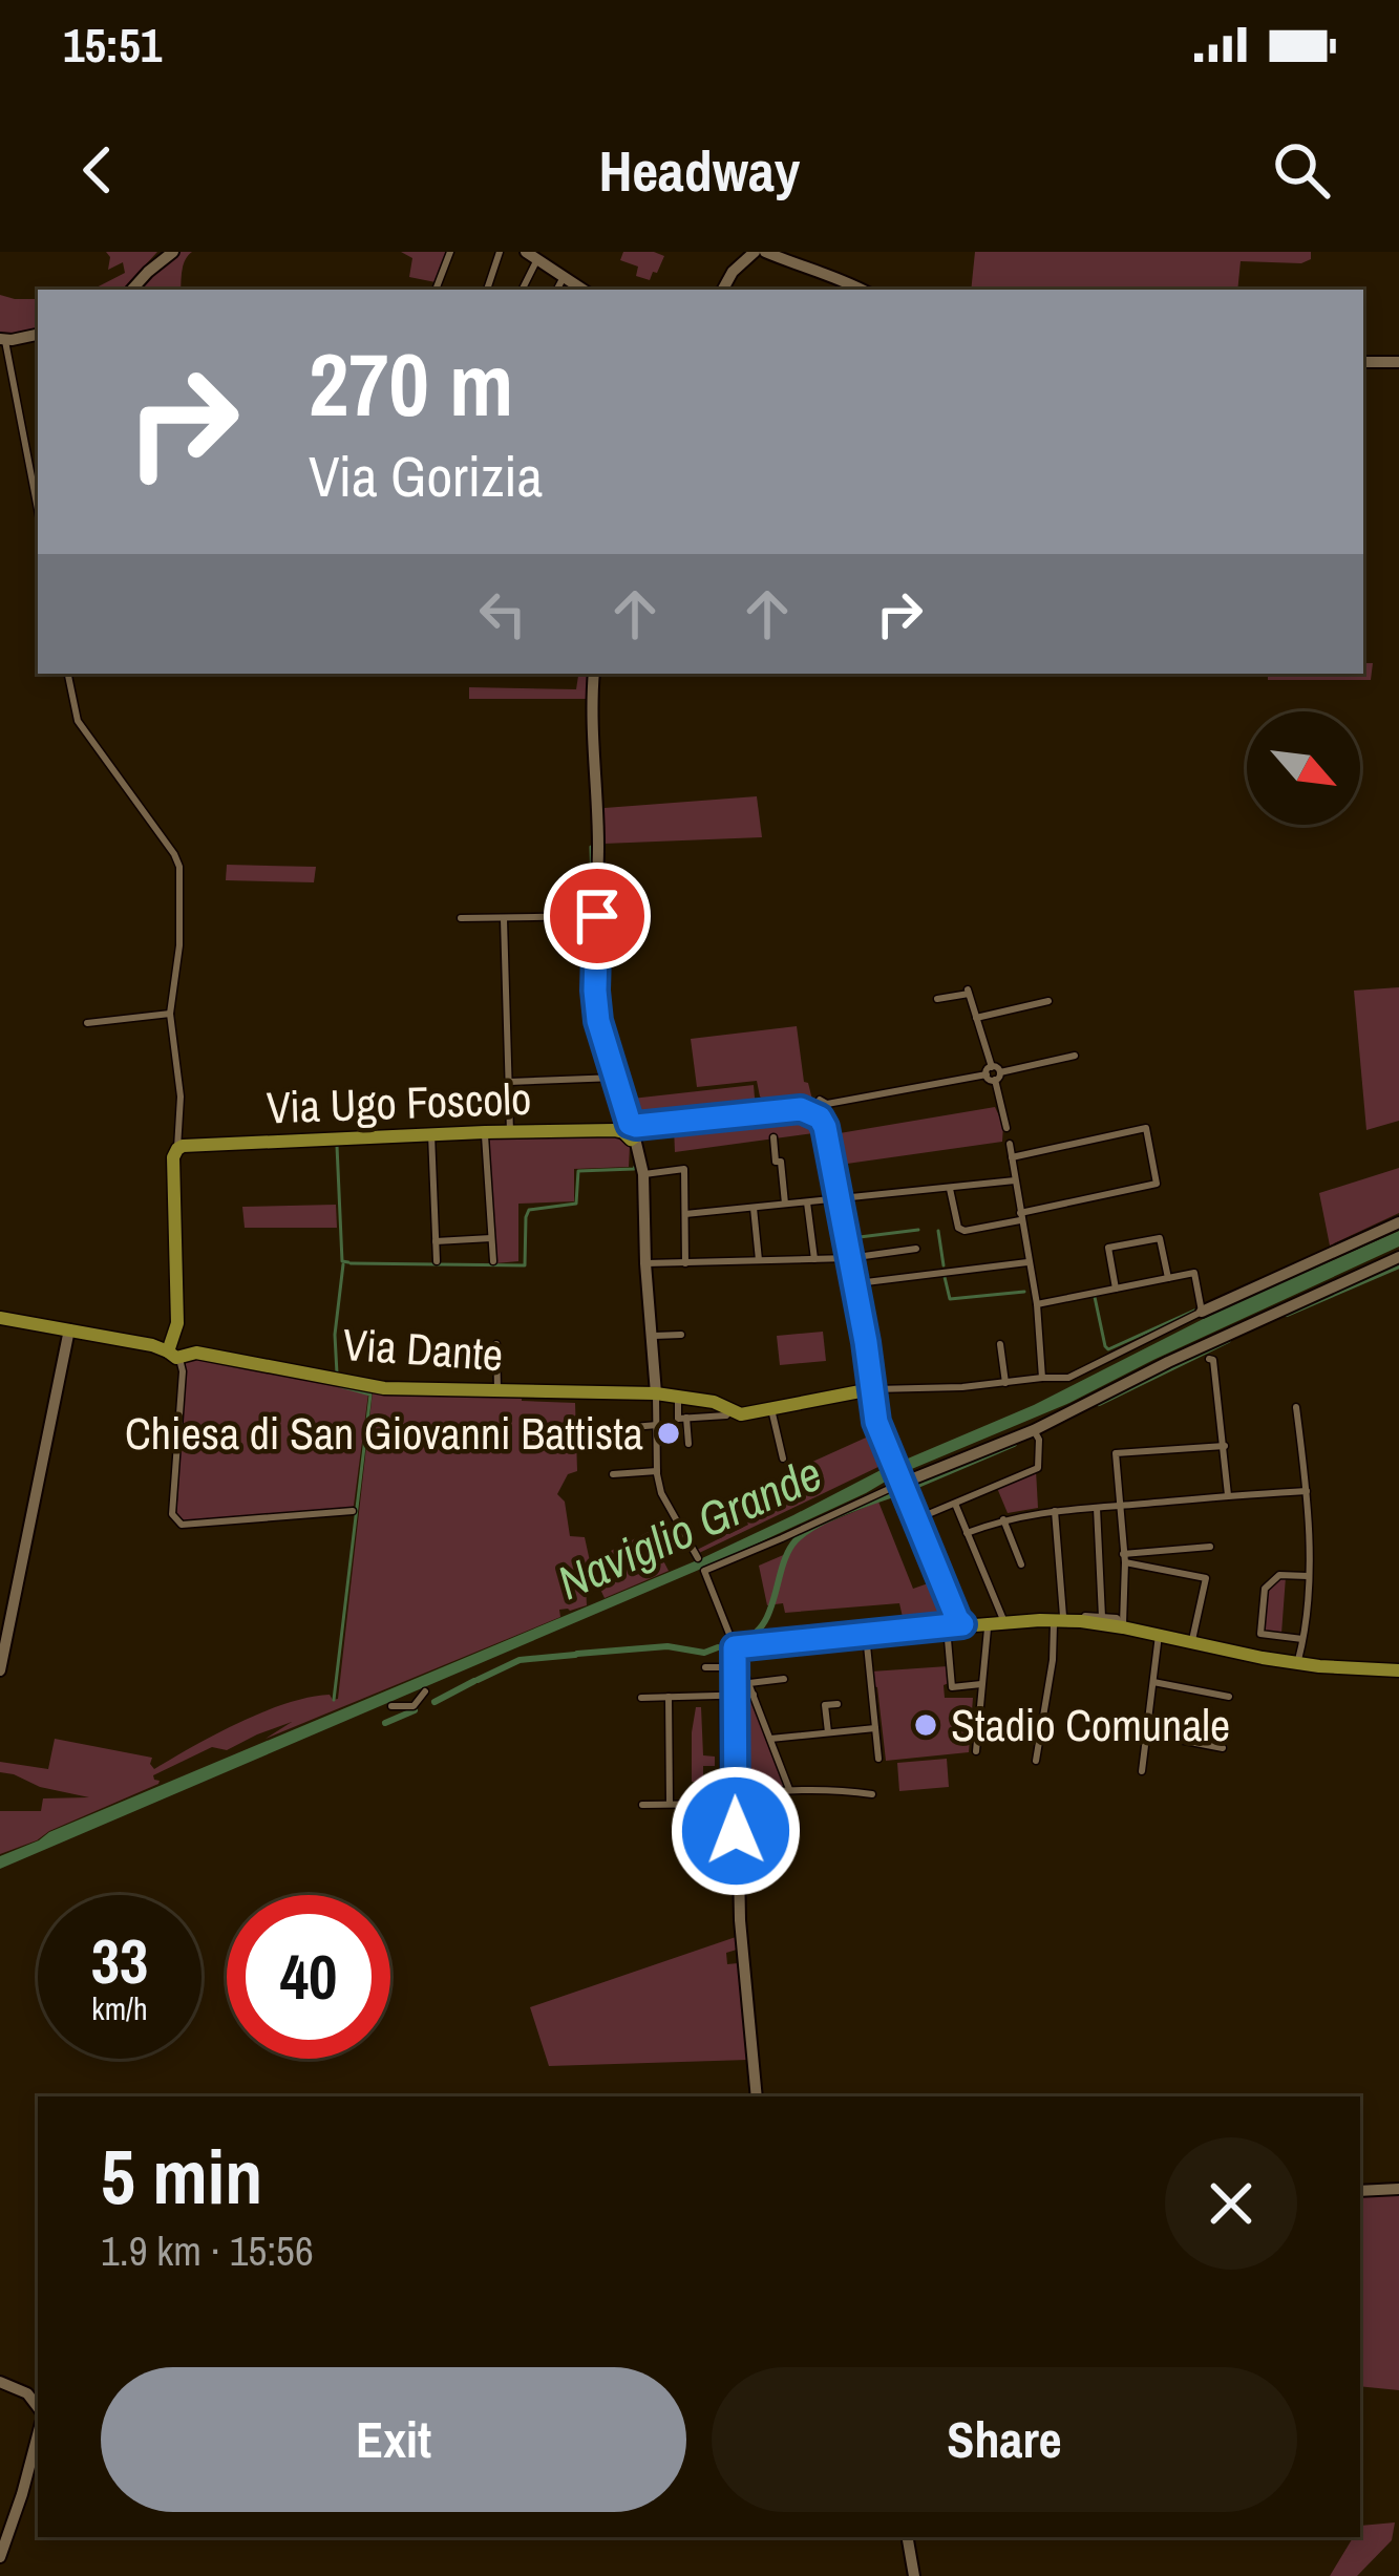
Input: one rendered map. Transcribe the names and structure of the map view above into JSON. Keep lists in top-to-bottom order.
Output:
{
  "streets": {
    "main road": ["Via Ugo Foscolo", "Via Dante"]
  },
  "water": ["Naviglio Grande"],
  "places": ["Chiesa di San Giovanni Battista", "Stadio Comunale"],
  "north": "bottom right",
  "page": {
    "status": "15:51",
    "header": "Headway",
    "turn": ["270 m", "Via Gorizia"],
    "speed": "33 km/h",
    "limit": "40",
    "heading": ["5 min", "1.9 km · 15:56"],
    "buttons": ["Exit", "Share"]
  }
}
